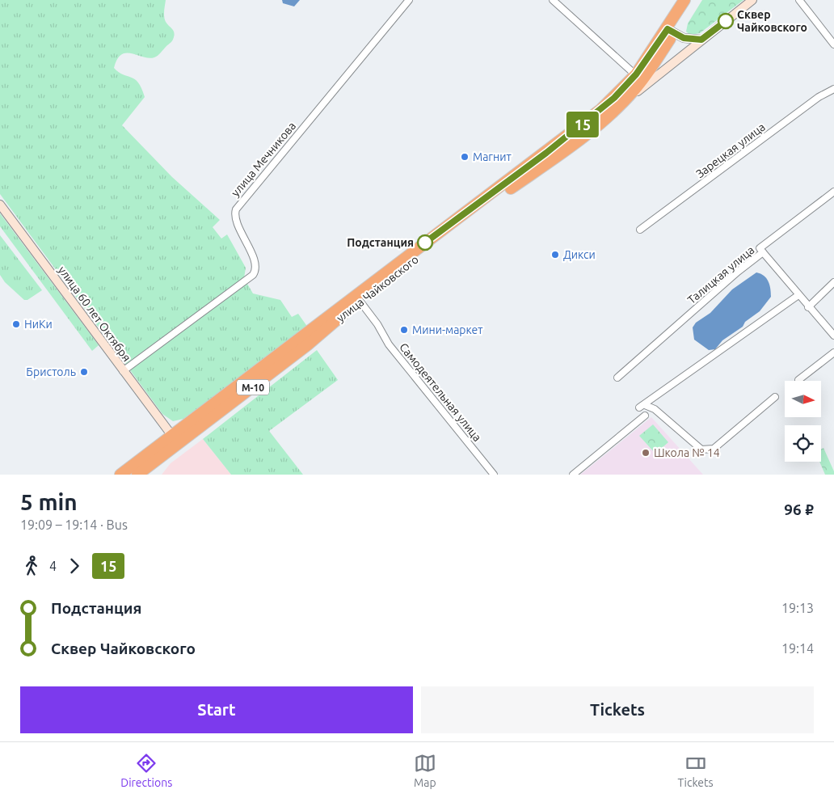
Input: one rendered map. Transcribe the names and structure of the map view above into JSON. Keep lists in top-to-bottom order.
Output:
{
  "streets": {
    "highway": ["улица Чайковского", "М-10"],
    "street": [
      "Зарецкая улица",
      "улица Мечникова",
      "Талицкая улица",
      "улица 60 лет Октября",
      "Самодеятельная улица"
    ]
  },
  "crossings": [
    ["улица Мечникова", "улица 60 лет Октября"],
    ["улица Чайковского", "улица 60 лет Октября"],
    ["улица Чайковского", "М-10"],
    ["улица Чайковского", "Самодеятельная улица"]
  ],
  "places": [
    "Сквер Чайковского",
    "Магнит",
    "Подстанция",
    "Дикси",
    "НиКи",
    "Мини-маркет",
    "Бристоль",
    "Школа № 14"
  ],
  "lines": ["bus line 15"],
  "north": "right",
  "page": {
    "on_map": "15",
    "heading": ["5 min", "19:09 – 19:14 · Bus", "96 ₽"],
    "legs": ["4", "15"],
    "list": [
      {
        "name": "Подстанция",
        "value": "19:13"
      },
      {
        "name": "Сквер Чайковского",
        "value": "19:14"
      }
    ],
    "buttons": ["Start", "Tickets"],
    "tabs": ["Directions", "Map", "Tickets"]
  }
}
